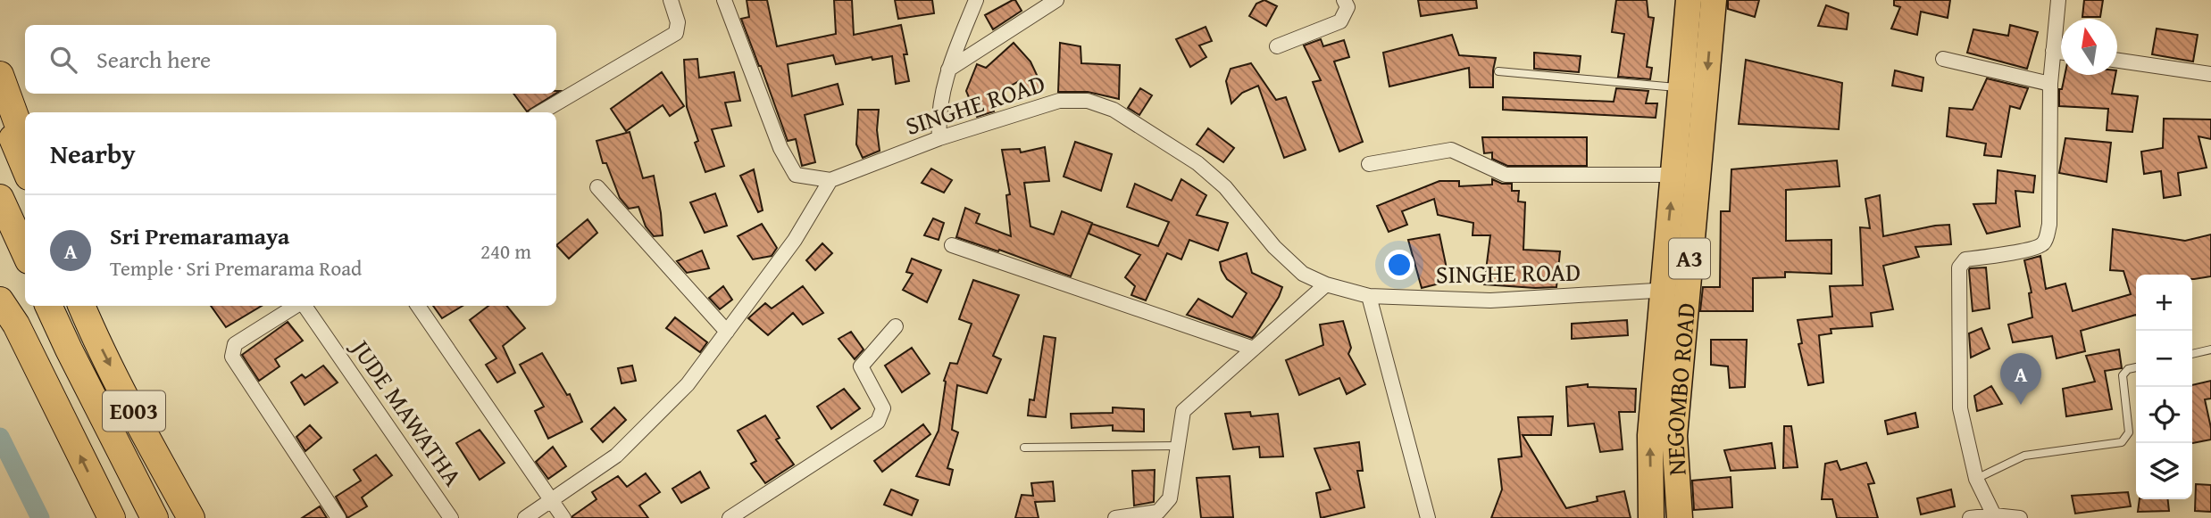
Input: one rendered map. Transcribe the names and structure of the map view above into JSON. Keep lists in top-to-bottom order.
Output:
{
  "streets": {
    "highway": ["A3", "NEGOMBO ROAD", "E003"],
    "street": ["SINGHE ROAD", "JUDE MAWATHA"]
  },
  "crossings": [
    ["SINGHE ROAD", "NEGOMBO ROAD"]
  ],
  "north": "top",
  "page": {
    "search": "Search here",
    "heading": "Nearby",
    "list": [
      {
        "mark": "A",
        "name": "Sri Premaramaya",
        "note": "Temple · Sri Premarama Road",
        "value": "240 m"
      }
    ],
    "map_buttons": ["+", "−"],
    "pins": "A"
  }
}
